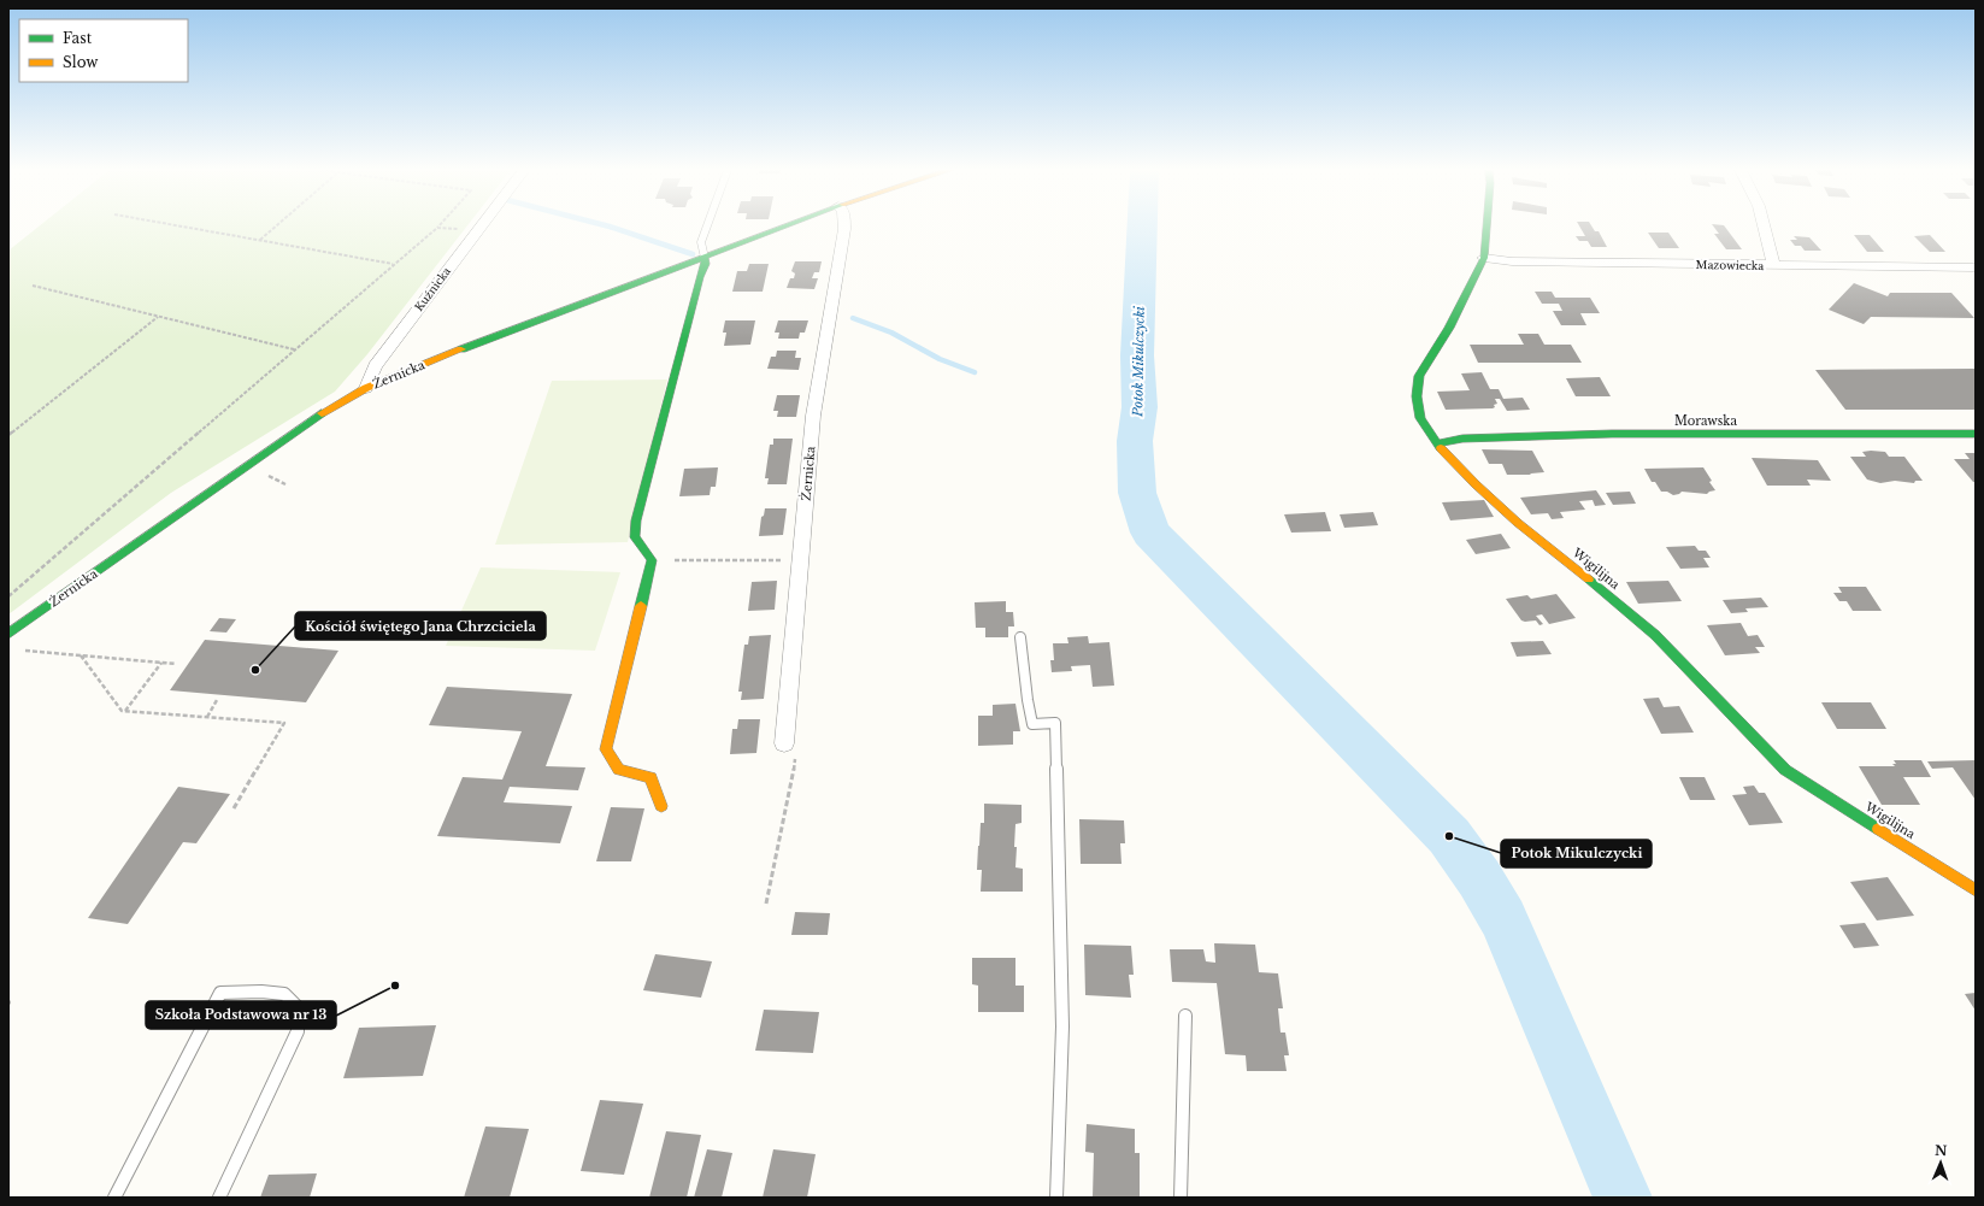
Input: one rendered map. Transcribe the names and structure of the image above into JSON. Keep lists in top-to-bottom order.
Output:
{
  "streets": {
    "street": [
      "Mazowiecka",
      "Kuźnicka",
      "Żernicka",
      "Morawska",
      "Wigilijna"
    ]
  },
  "crossings": [
    ["Mazowiecka", "Wigilijna"],
    ["Kuźnicka", "Żernicka"],
    ["Morawska", "Wigilijna"]
  ],
  "water": ["Potok Mikulczycki"],
  "places": ["Kościół świętego Jana Chrzciciela", "Potok Mikulczycki", "Szkoła Podstawowa nr 13"],
  "legend": ["Fast", "Slow"],
  "north": "top"
}
